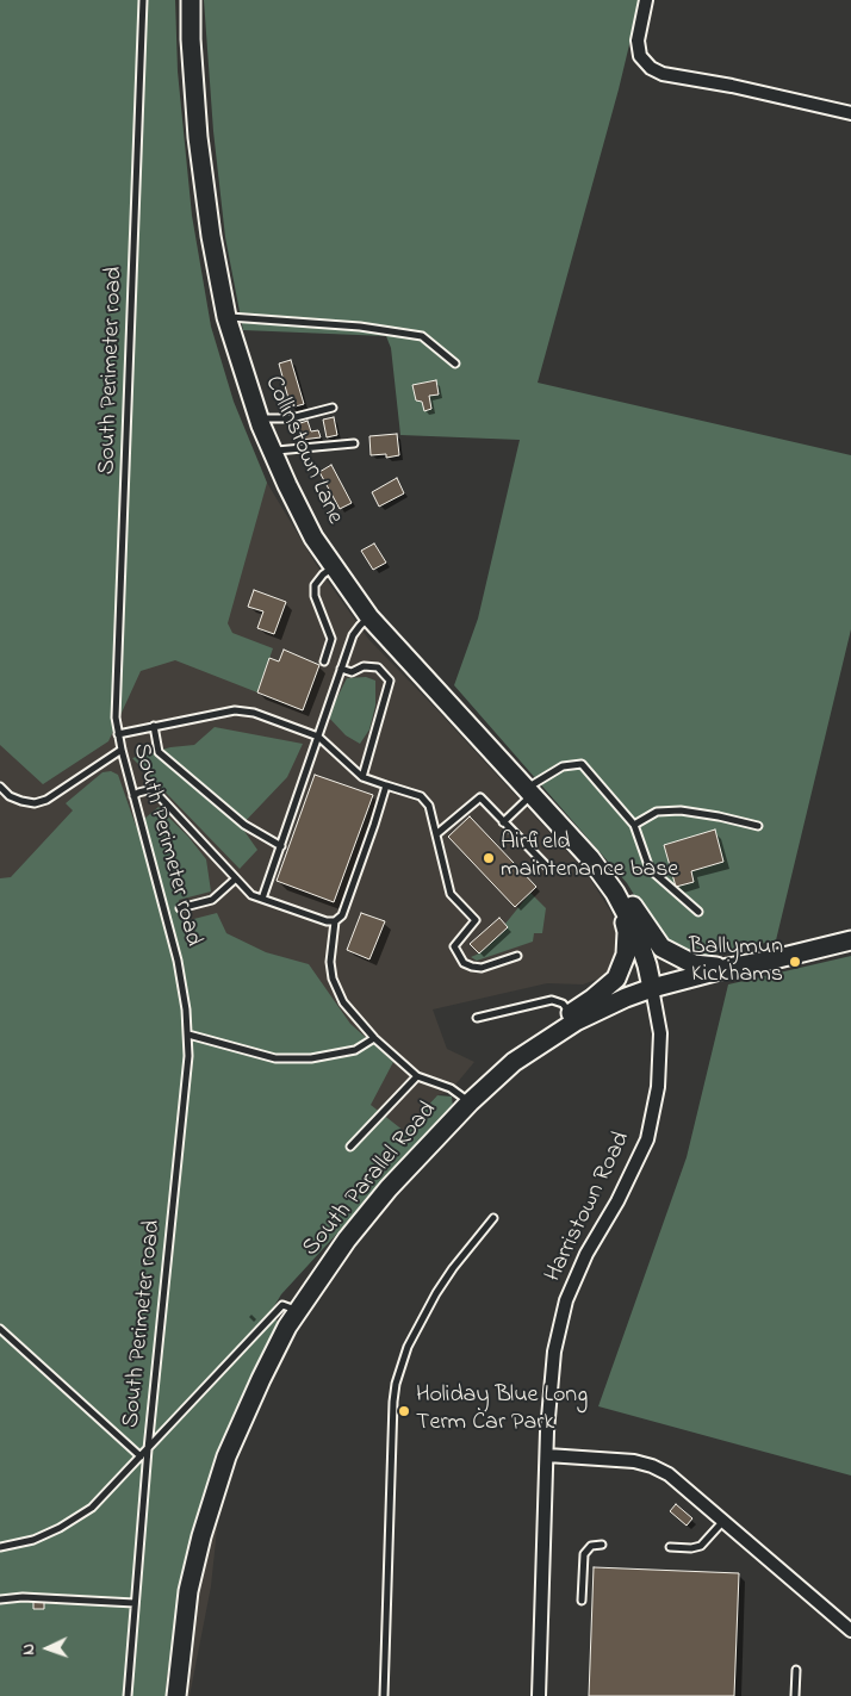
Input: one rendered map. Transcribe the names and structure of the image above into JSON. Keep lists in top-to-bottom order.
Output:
{
  "streets": {
    "main road": ["Collinstown Lane", "South Parallel Road"],
    "street": ["Harristown Road"],
    "lane": ["South Perimeter road"]
  },
  "crossings": [
    ["Collinstown Lane", "South Parallel Road"],
    ["Collinstown Lane", "Harristown Road"],
    ["South Parallel Road", "Harristown Road"]
  ],
  "places": ["Airfield maintenance base", "Ballymun Kickhams", "Holiday Blue Long Term Car Park"],
  "north": "left"
}
